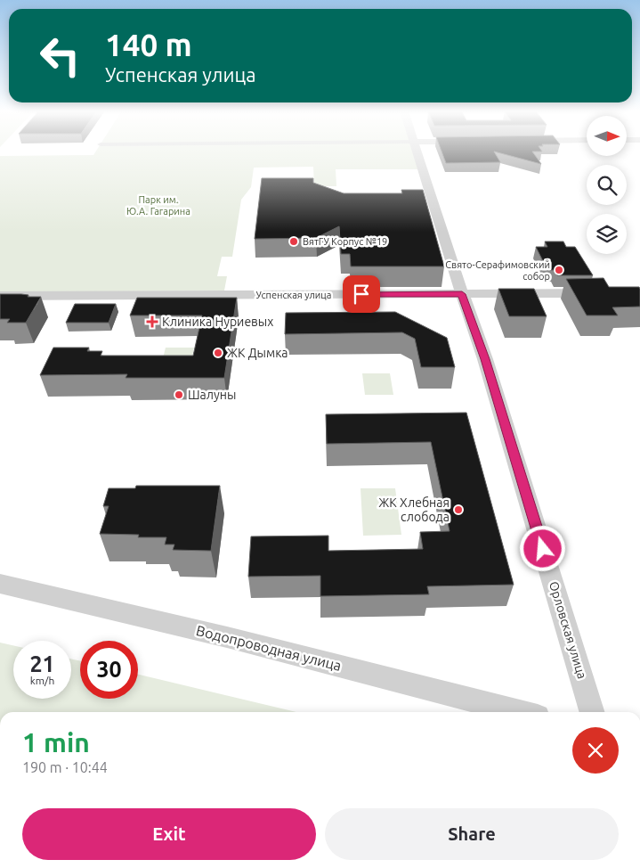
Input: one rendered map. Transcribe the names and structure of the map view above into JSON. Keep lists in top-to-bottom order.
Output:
{
  "streets": {
    "street": ["Успенская улица", "Орловская улица", "Водопроводная улица"]
  },
  "crossings": [
    ["Успенская улица", "Орловская улица"]
  ],
  "parks": ["Парк им. Ю.А. Гагарина"],
  "places": {
    "other": [
      "ВятГУ Корпус №19",
      "Свято-Серафимовский собор",
      "ЖК Дымка",
      "Шалуны",
      "ЖК Хлебная слобода"
    ],
    "health": ["Клиника Нуриевых"]
  },
  "north": "right",
  "page": {
    "turn": ["140 m", "Успенская улица"],
    "speed": "21 km/h",
    "limit": "30",
    "heading": ["1 min", "190 m · 10:44"],
    "buttons": ["Exit", "Share"]
  }
}
